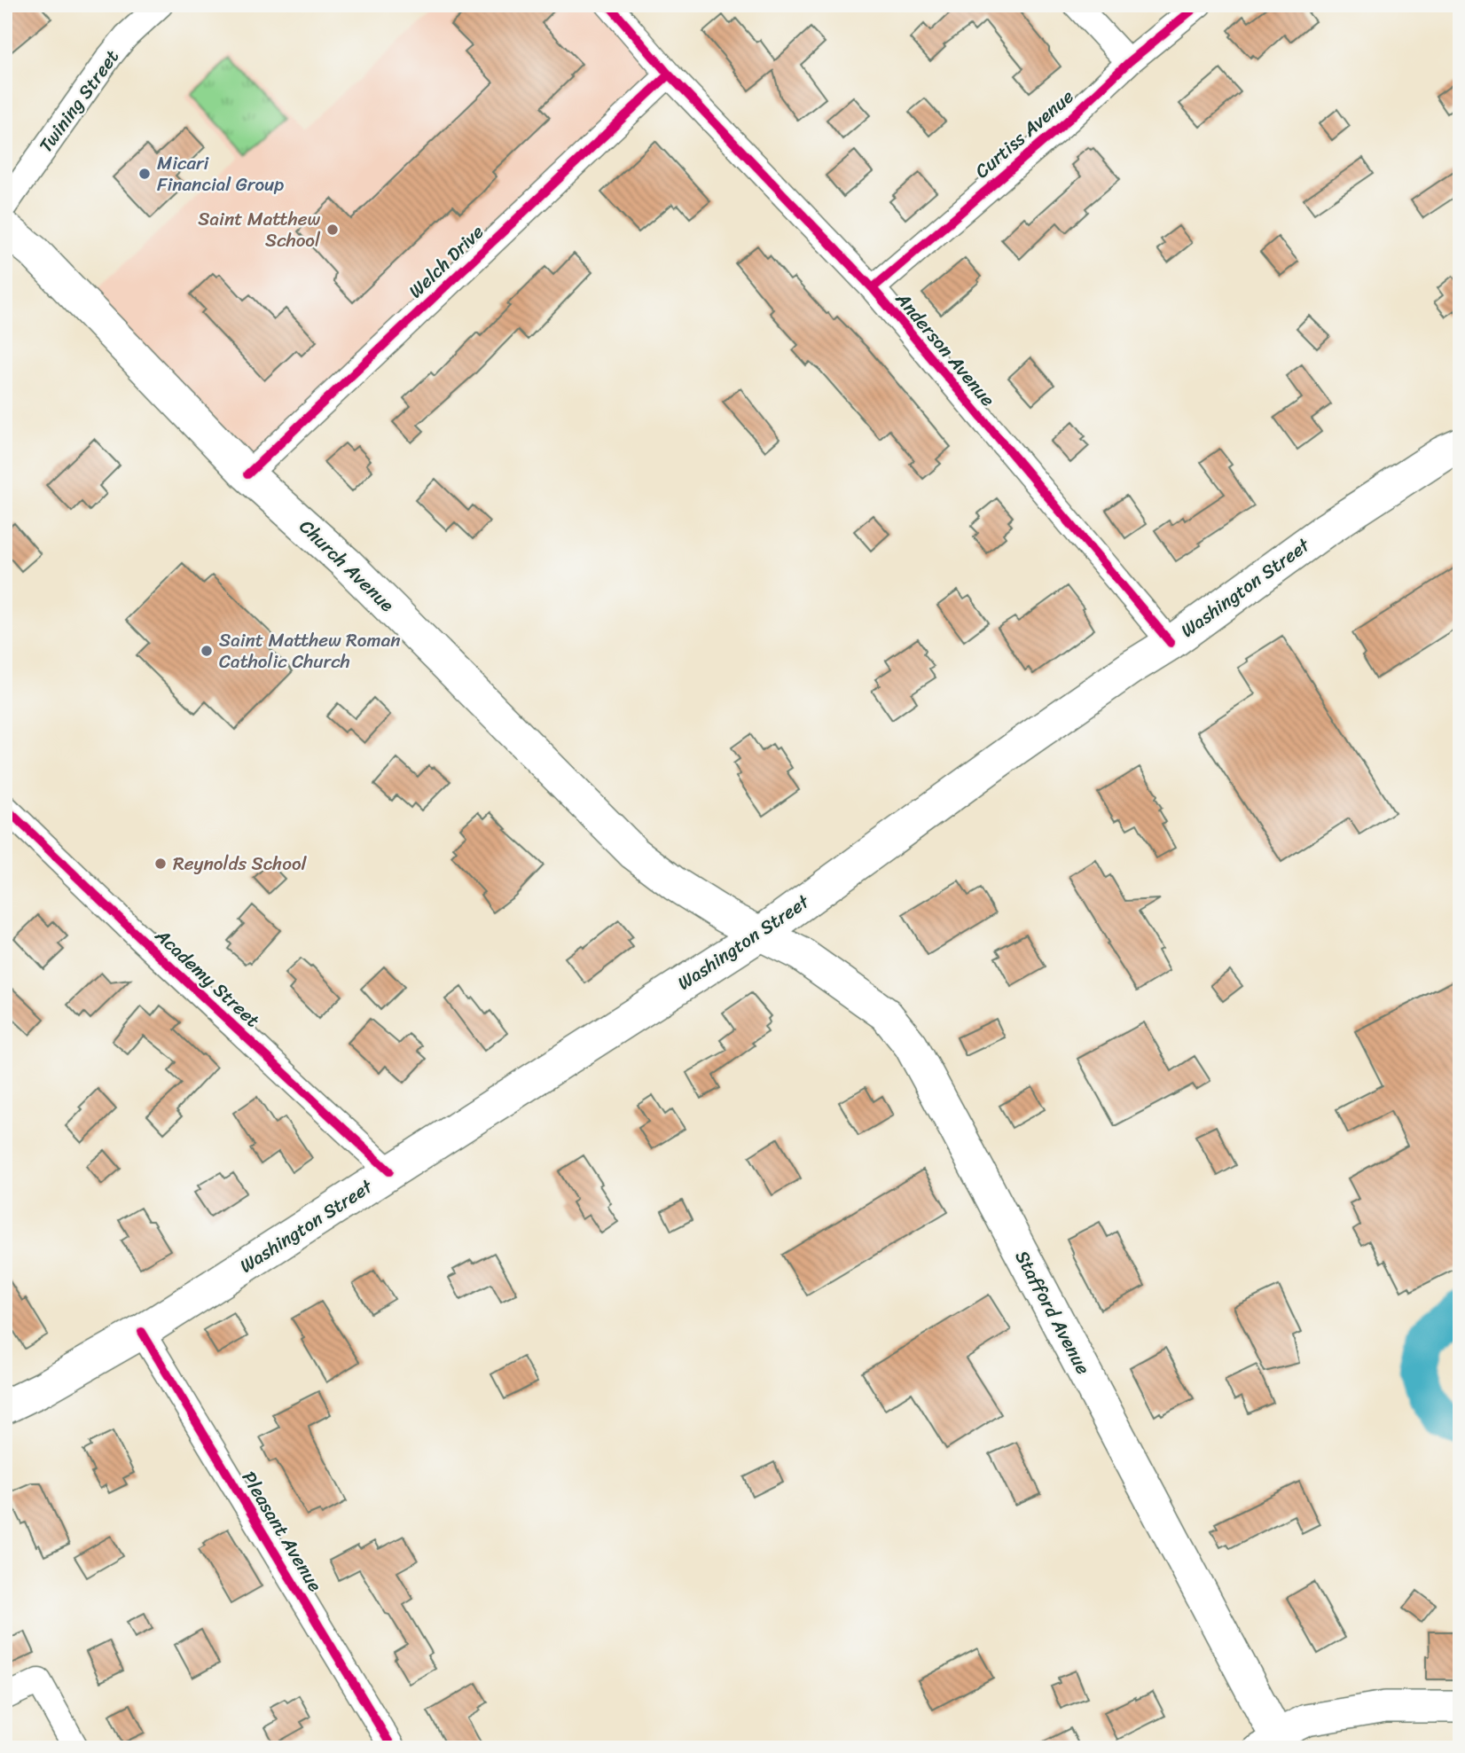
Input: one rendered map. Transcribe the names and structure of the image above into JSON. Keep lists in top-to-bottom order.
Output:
{
  "streets": {
    "main road": ["Church Avenue", "Washington Street", "Stafford Avenue"],
    "street": [
      "Twining Street",
      "Curtiss Avenue",
      "Welch Drive",
      "Anderson Avenue",
      "Academy Street",
      "Pleasant Avenue"
    ]
  },
  "crossings": [
    ["Curtiss Avenue", "Anderson Avenue"],
    ["Welch Drive", "Anderson Avenue"],
    ["Welch Drive", "Church Avenue"],
    ["Anderson Avenue", "Washington Street"],
    ["Church Avenue", "Washington Street"],
    ["Church Avenue", "Stafford Avenue"],
    ["Washington Street", "Academy Street"],
    ["Washington Street", "Stafford Avenue"],
    ["Washington Street", "Pleasant Avenue"]
  ],
  "places": [
    "Micari Financial Group",
    "Saint Matthew School",
    "Saint Matthew Roman Catholic Church",
    "Reynolds School"
  ]
}
